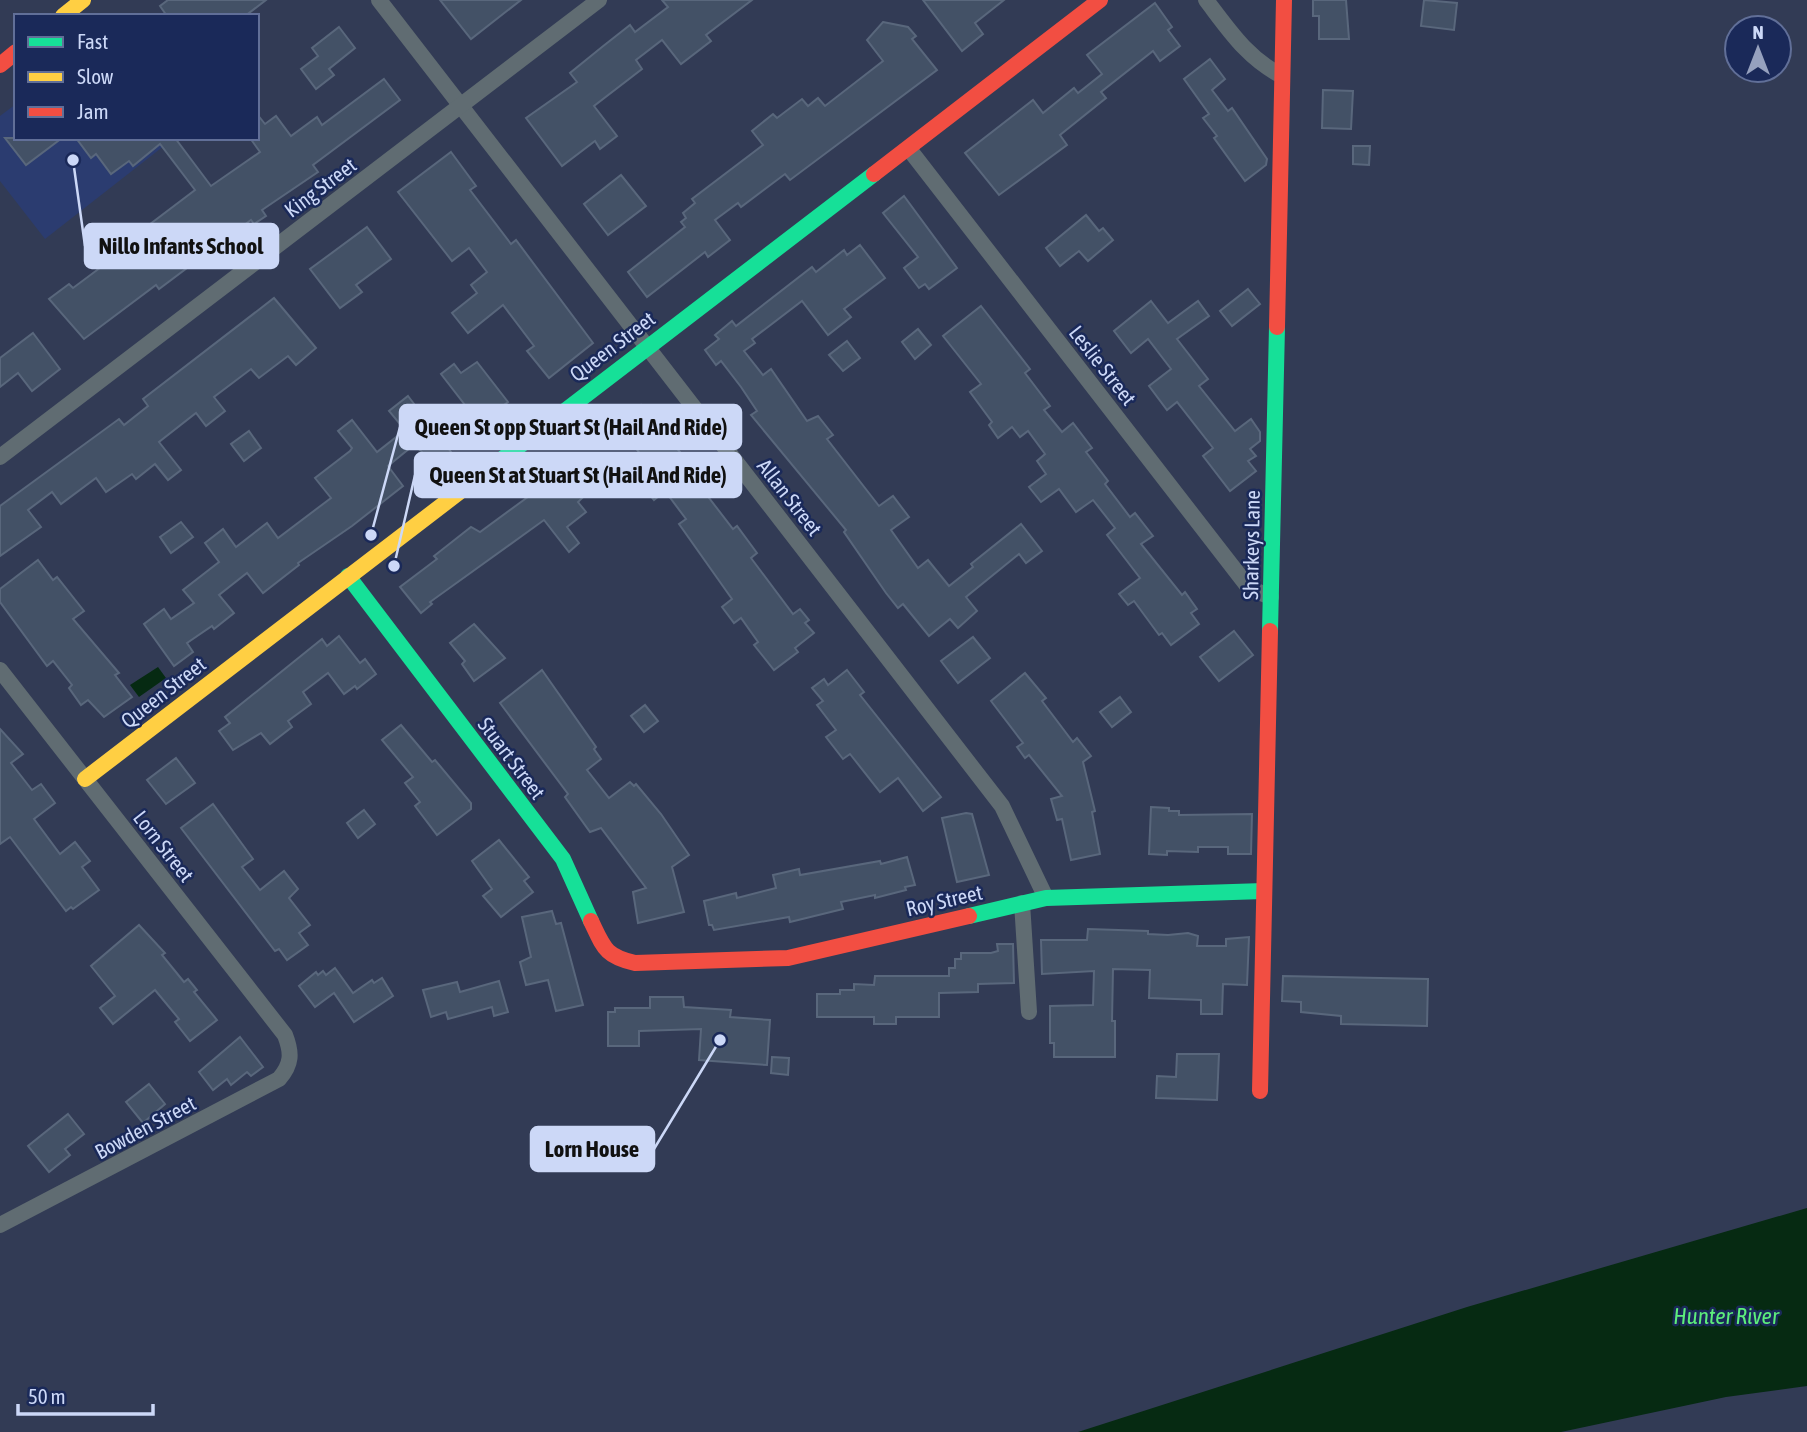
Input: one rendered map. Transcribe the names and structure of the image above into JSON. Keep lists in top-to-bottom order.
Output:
{
  "streets": {
    "street": [
      "King Street",
      "Queen Street",
      "Leslie Street",
      "Allan Street",
      "Sharkeys Lane",
      "Stuart Street",
      "Lorn Street",
      "Roy Street",
      "Bowden Street"
    ]
  },
  "crossings": [
    ["King Street", "Allan Street"],
    ["Queen Street", "Leslie Street"],
    ["Queen Street", "Allan Street"],
    ["Queen Street", "Stuart Street"],
    ["Queen Street", "Lorn Street"],
    ["Leslie Street", "Sharkeys Lane"],
    ["Allan Street", "Roy Street"],
    ["Sharkeys Lane", "Roy Street"],
    ["Stuart Street", "Roy Street"],
    ["Lorn Street", "Bowden Street"]
  ],
  "water": ["Hunter River"],
  "places": [
    "Nillo Infants School",
    "Queen St opp Stuart St (Hail And Ride)",
    "Queen St at Stuart St (Hail And Ride)",
    "Lorn House"
  ],
  "legend": ["Fast", "Slow", "Jam"],
  "scale_bar": "50 m",
  "north": "top"
}
